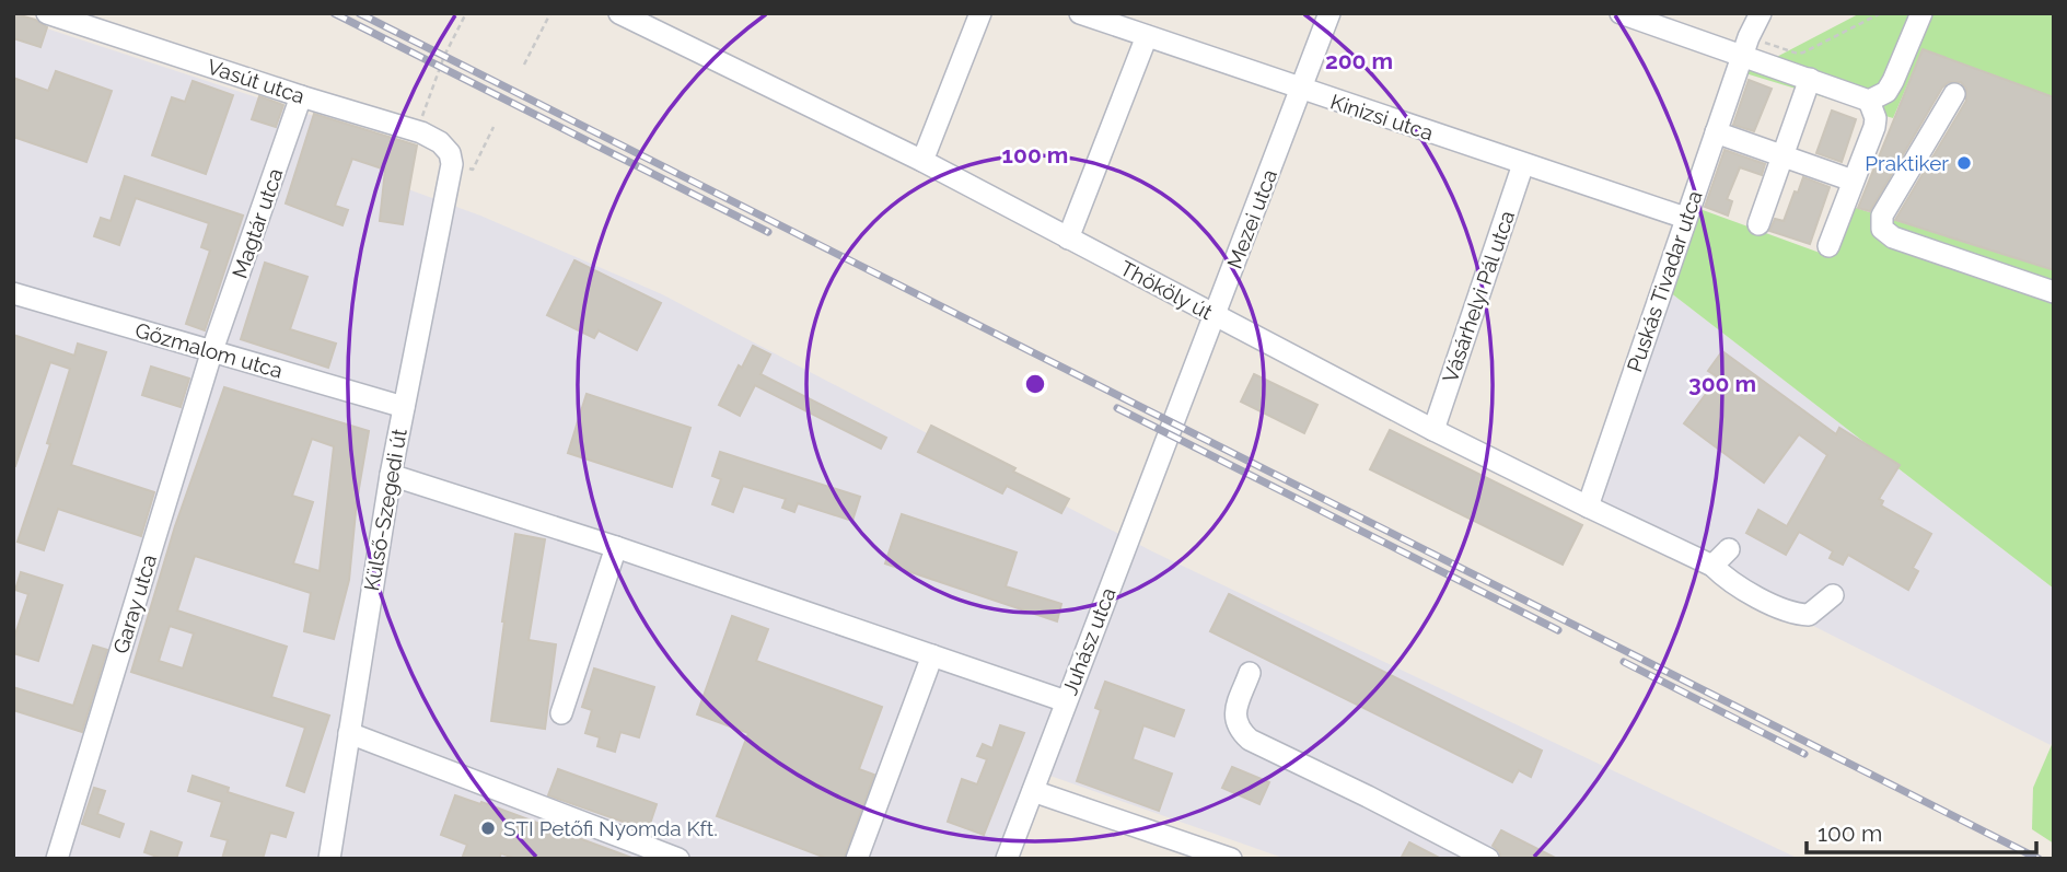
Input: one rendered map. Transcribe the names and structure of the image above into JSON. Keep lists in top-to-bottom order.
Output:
{
  "streets": {
    "street": [
      "Vasút utca",
      "Kinizsi utca",
      "Mezei utca",
      "Magtár utca",
      "Puskás Tivadar utca",
      "Thököly út",
      "Vásárhelyi Pál utca",
      "Gőzmalom utca",
      "Külső-Szegedi út",
      "Garay utca",
      "Juhász utca"
    ]
  },
  "crossings": [
    ["Vasút utca", "Magtár utca"],
    ["Vasút utca", "Külső-Szegedi út"],
    ["Kinizsi utca", "Mezei utca"],
    ["Kinizsi utca", "Puskás Tivadar utca"],
    ["Kinizsi utca", "Vásárhelyi Pál utca"],
    ["Mezei utca", "Thököly út"],
    ["Mezei utca", "Juhász utca"],
    ["Magtár utca", "Gőzmalom utca"],
    ["Magtár utca", "Garay utca"],
    ["Puskás Tivadar utca", "Thököly út"],
    ["Thököly út", "Vásárhelyi Pál utca"],
    ["Gőzmalom utca", "Külső-Szegedi út"],
    ["Gőzmalom utca", "Garay utca"]
  ],
  "places": ["Praktiker", "STI Petőfi Nyomda Kft."],
  "scale_bar": "100 m",
  "rings": ["200 m", "100 m", "300 m"]
}
